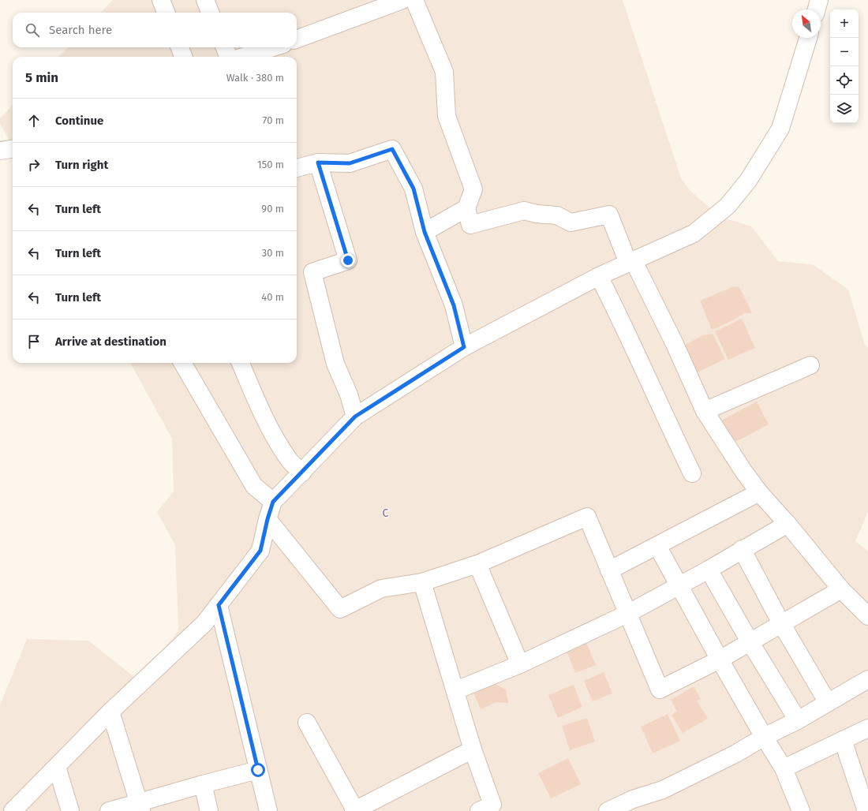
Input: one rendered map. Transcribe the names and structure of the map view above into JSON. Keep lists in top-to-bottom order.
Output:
{
  "districts": ["C"],
  "north": "top left",
  "page": {
    "map_buttons": ["+", "−"],
    "search": "Search here",
    "heading": ["5 min", "Walk · 380 m"],
    "list": [
      ["Continue", "70 m"],
      ["Turn right", "150 m"],
      ["Turn left", "90 m"],
      ["Turn left", "30 m"],
      ["Turn left", "40 m"],
      "Arrive at destination"
    ]
  }
}
